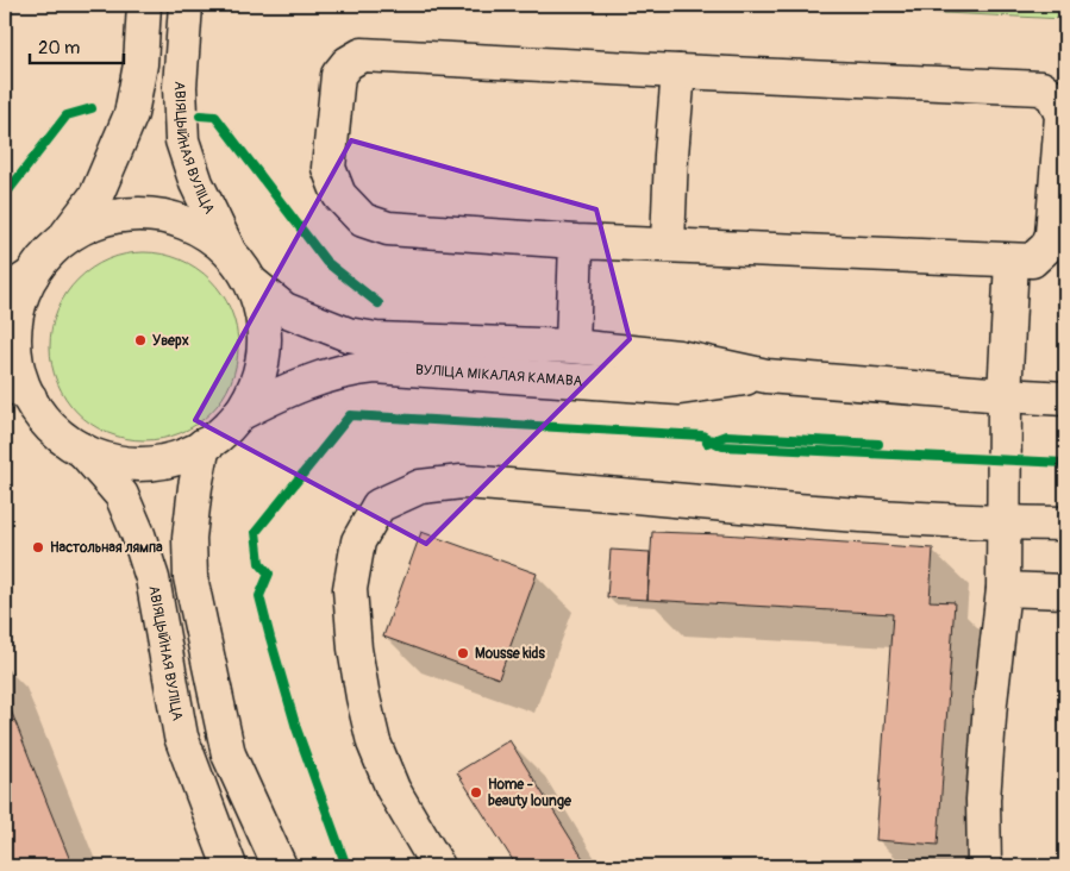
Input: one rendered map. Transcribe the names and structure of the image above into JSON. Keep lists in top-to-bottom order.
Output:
{
  "streets": {
    "main road": ["АВІЯЦЫЙНАЯ ВУЛІЦА", "ВУЛІЦА МІКАЛАЯ КАМАВА"]
  },
  "places": [
    "Уверх",
    "Настольная лямпа",
    "Mousse kids",
    "Home - beauty lounge"
  ],
  "scale_bar": "20 m"
}
